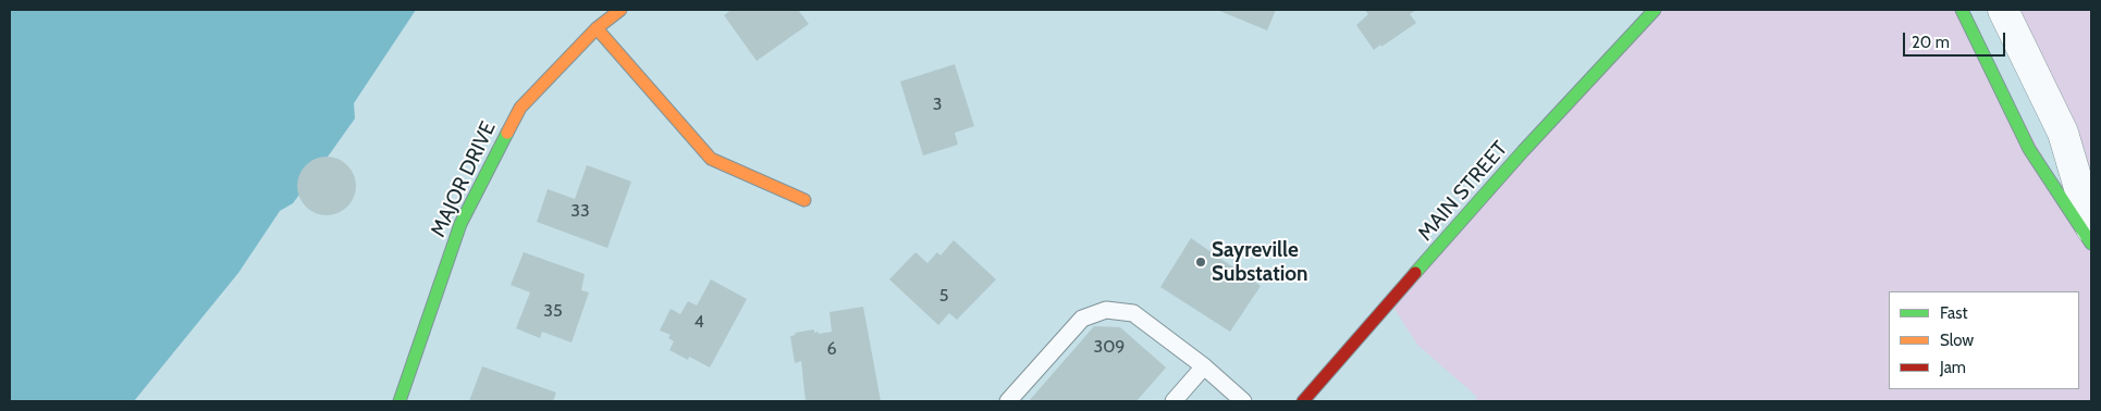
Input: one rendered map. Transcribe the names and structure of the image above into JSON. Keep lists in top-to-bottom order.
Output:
{
  "streets": {
    "street": ["MAJOR DRIVE", "MAIN STREET"]
  },
  "places": ["Sayreville Substation"],
  "house_numbers": [
    "3",
    "33",
    "5",
    "35",
    "4",
    "309",
    "6"
  ],
  "legend": ["Fast", "Slow", "Jam"],
  "scale_bar": "20 m"
}
